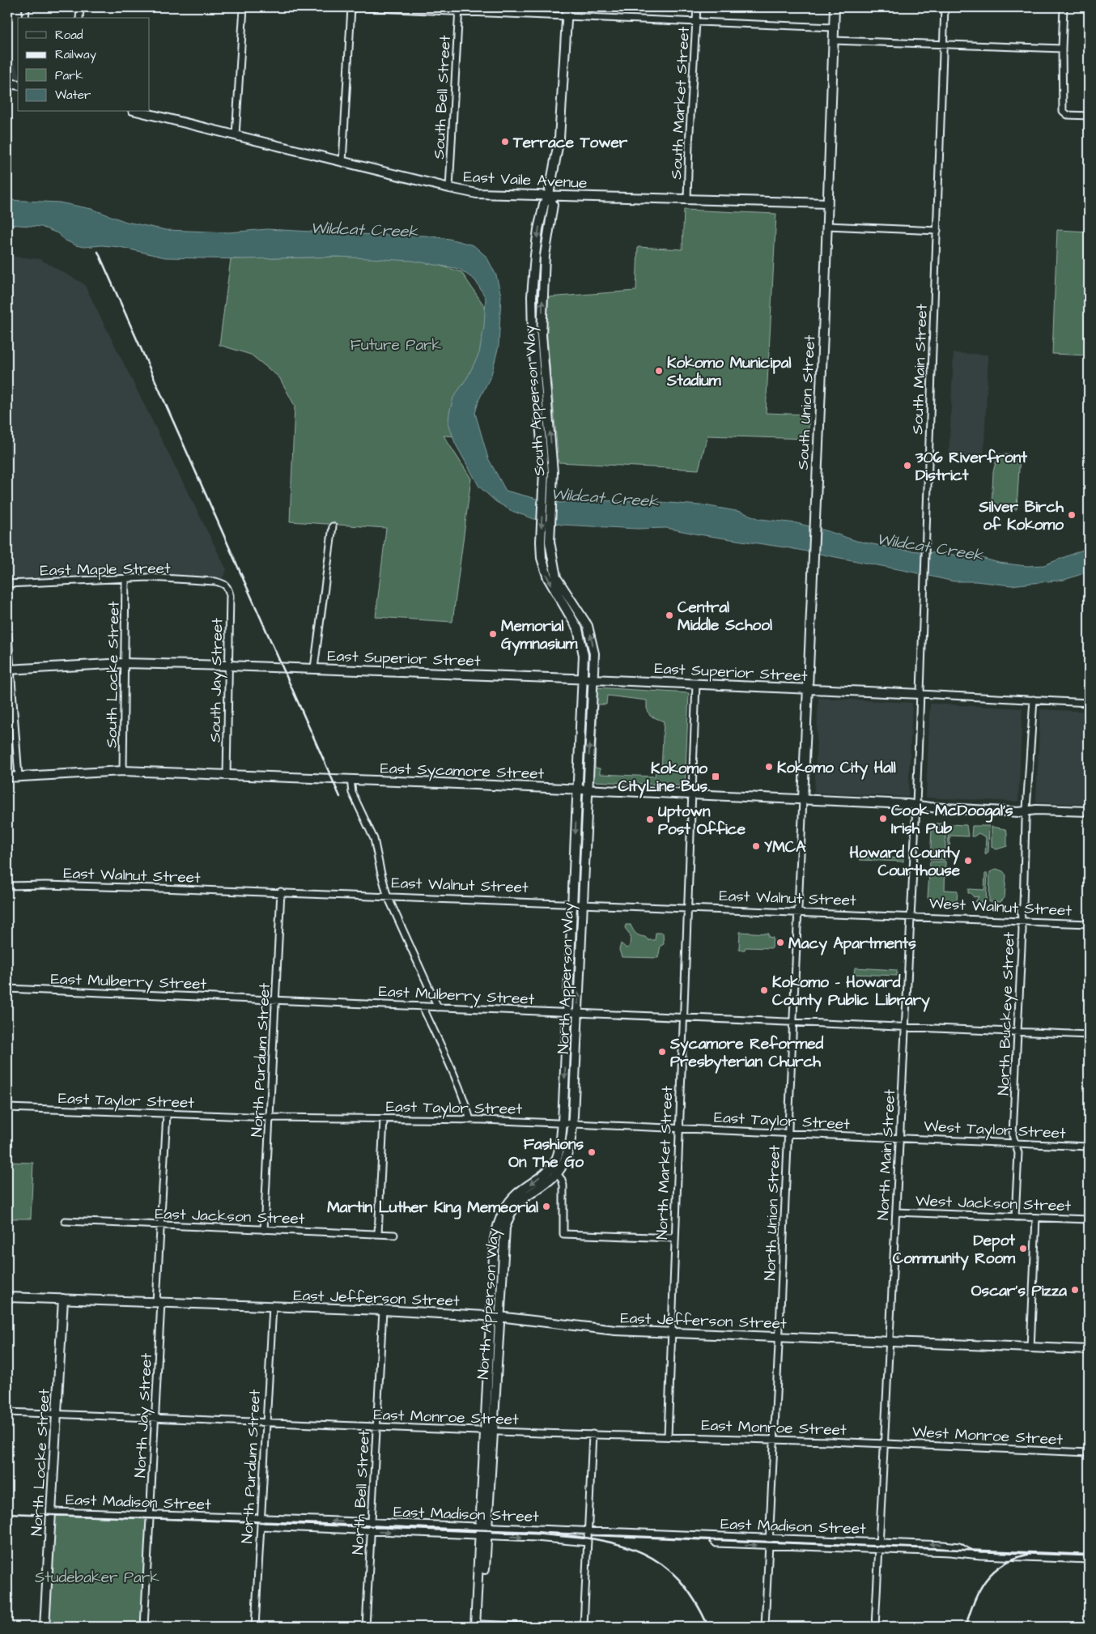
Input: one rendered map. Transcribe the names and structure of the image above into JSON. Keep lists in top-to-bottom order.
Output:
{
  "streets": {
    "main road": [
      "East Vaile Avenue",
      "South Apperson Way",
      "South Union Street",
      "East Superior Street",
      "East Sycamore Street",
      "North Apperson Way",
      "East Jefferson Street",
      "North Locke Street"
    ],
    "street": [
      "South Bell Street",
      "South Market Street",
      "South Main Street",
      "East Maple Street",
      "South Locke Street",
      "South Jay Street",
      "East Walnut Street",
      "West Walnut Street",
      "East Mulberry Street",
      "North Buckeye Street",
      "North Purdum Street",
      "East Taylor Street",
      "West Taylor Street",
      "North Main Street",
      "North Market Street",
      "West Jackson Street",
      "North Union Street",
      "East Jackson Street",
      "North Jay Street",
      "East Monroe Street",
      "West Monroe Street",
      "North Bell Street",
      "East Madison Street"
    ]
  },
  "crossings": [
    ["South Bell Street", "East Vaile Avenue"],
    ["South Market Street", "East Vaile Avenue"],
    ["East Vaile Avenue", "South Apperson Way"],
    ["East Vaile Avenue", "South Union Street"],
    ["South Main Street", "East Superior Street"],
    ["South Main Street", "East Sycamore Street"],
    ["South Main Street", "North Main Street"],
    ["South Apperson Way", "East Superior Street"],
    ["South Apperson Way", "East Sycamore Street"],
    ["South Apperson Way", "North Apperson Way"],
    ["South Union Street", "East Superior Street"],
    ["South Union Street", "East Sycamore Street"],
    ["South Union Street", "North Union Street"],
    ["East Maple Street", "South Locke Street"],
    ["East Maple Street", "South Jay Street"],
    ["East Superior Street", "South Locke Street"],
    ["East Superior Street", "South Jay Street"],
    ["South Locke Street", "East Sycamore Street"],
    ["South Jay Street", "East Sycamore Street"],
    ["East Sycamore Street", "North Apperson Way"],
    ["East Sycamore Street", "North Buckeye Street"],
    ["East Sycamore Street", "North Main Street"],
    ["East Sycamore Street", "North Market Street"],
    ["East Sycamore Street", "North Union Street"],
    ["East Walnut Street", "West Walnut Street"],
    ["East Walnut Street", "North Apperson Way"],
    ["East Walnut Street", "North Purdum Street"],
    ["East Walnut Street", "North Main Street"],
    ["East Walnut Street", "North Market Street"],
    ["East Walnut Street", "North Union Street"],
    ["West Walnut Street", "North Buckeye Street"],
    ["West Walnut Street", "North Main Street"],
    ["North Apperson Way", "East Mulberry Street"],
    ["North Apperson Way", "East Taylor Street"],
    ["North Apperson Way", "East Jefferson Street"],
    ["North Apperson Way", "East Monroe Street"],
    ["North Apperson Way", "East Madison Street"],
    ["East Mulberry Street", "North Buckeye Street"],
    ["East Mulberry Street", "North Purdum Street"],
    ["East Mulberry Street", "North Main Street"],
    ["East Mulberry Street", "North Market Street"],
    ["East Mulberry Street", "North Union Street"],
    ["North Buckeye Street", "West Taylor Street"],
    ["North Buckeye Street", "West Jackson Street"],
    ["North Purdum Street", "East Taylor Street"],
    ["North Purdum Street", "East Jackson Street"],
    ["North Purdum Street", "East Jefferson Street"],
    ["North Purdum Street", "East Monroe Street"],
    ["North Purdum Street", "East Madison Street"],
    ["East Taylor Street", "West Taylor Street"],
    ["East Taylor Street", "North Main Street"],
    ["East Taylor Street", "North Market Street"],
    ["East Taylor Street", "North Union Street"],
    ["East Taylor Street", "North Jay Street"],
    ["West Taylor Street", "North Main Street"],
    ["North Main Street", "West Jackson Street"],
    ["North Main Street", "East Jefferson Street"],
    ["North Main Street", "East Monroe Street"],
    ["North Main Street", "West Monroe Street"],
    ["North Main Street", "East Madison Street"],
    ["North Market Street", "East Jefferson Street"],
    ["North Market Street", "East Monroe Street"],
    ["North Union Street", "East Jefferson Street"],
    ["North Union Street", "East Monroe Street"],
    ["North Union Street", "East Madison Street"],
    ["East Jackson Street", "North Jay Street"],
    ["East Jefferson Street", "North Jay Street"],
    ["East Jefferson Street", "North Locke Street"],
    ["East Jefferson Street", "North Bell Street"],
    ["North Jay Street", "East Monroe Street"],
    ["North Jay Street", "East Madison Street"],
    ["East Monroe Street", "West Monroe Street"],
    ["East Monroe Street", "North Locke Street"],
    ["East Monroe Street", "North Bell Street"],
    ["North Locke Street", "East Madison Street"],
    ["North Bell Street", "East Madison Street"]
  ],
  "water": ["Wildcat Creek"],
  "parks": ["Future Park", "Studebaker Park"],
  "places": {
    "other": [
      "Terrace Tower",
      "Kokomo Municipal Stadium",
      "306 Riverfront District",
      "Silver Birch of Kokomo",
      "Central Middle School",
      "Memorial Gymnasium",
      "Kokomo City Hall",
      "Cook McDoogal's Irish Pub",
      "Uptown Post Office",
      "YMCA",
      "Howard County Courthouse",
      "Macy Apartments",
      "Kokomo - Howard County Public Library",
      "Sycamore Reformed Presbyterian Church",
      "Fashions On The Go",
      "Martin Luther King Memeorial",
      "Depot Community Room",
      "Oscar's Pizza"
    ],
    "transit": ["Kokomo CityLine Bus"]
  },
  "legend": [
    "Road",
    "Railway",
    "Park",
    "Water"
  ]
}
